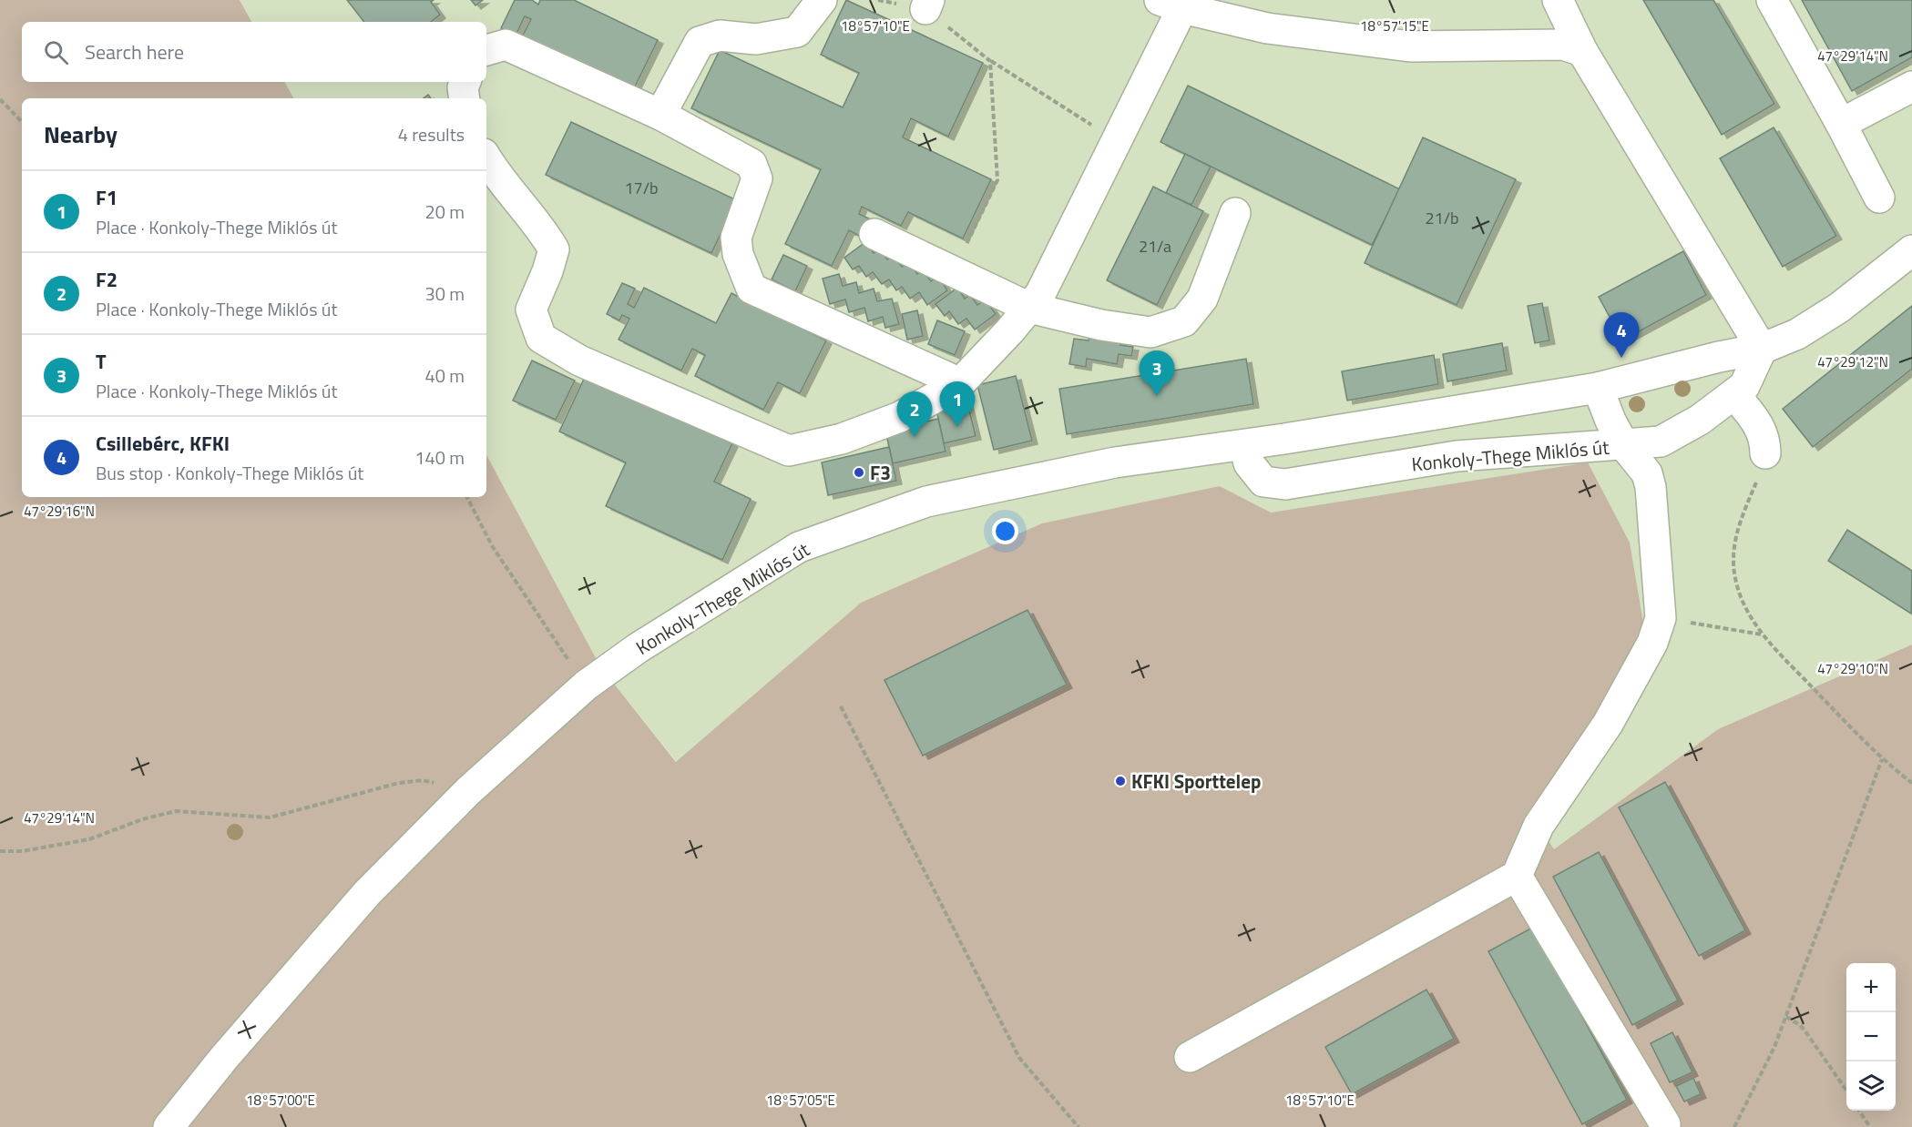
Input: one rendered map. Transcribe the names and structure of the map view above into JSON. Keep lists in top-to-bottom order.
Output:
{
  "streets": {
    "street": ["Konkoly-Thege Miklós út"]
  },
  "places": ["F3", "KFKI Sporttelep"],
  "house_numbers": ["17/b", "21/b", "21/a"],
  "page": {
    "search": "Search here",
    "heading": ["Nearby", "4 results"],
    "list": [
      {
        "mark": "1",
        "name": "F1",
        "note": "Place · Konkoly-Thege Miklós út",
        "value": "20 m"
      },
      {
        "mark": "2",
        "name": "F2",
        "note": "Place · Konkoly-Thege Miklós út",
        "value": "30 m"
      },
      {
        "mark": "3",
        "name": "T",
        "note": "Place · Konkoly-Thege Miklós út",
        "value": "40 m"
      },
      {
        "mark": "4",
        "name": "Csillebérc, KFKI",
        "note": "Bus stop · Konkoly-Thege Miklós út",
        "value": "140 m"
      }
    ],
    "pins": [
      "4",
      "3",
      "1",
      "2"
    ],
    "map_buttons": ["+", "−"]
  },
  "coordinates": [
    "18°57'10\"E",
    "18°57'15\"E",
    "47°29'14\"N",
    "47°29'12\"N",
    "47°29'16\"N",
    "47°29'10\"N",
    "18°57'00\"E",
    "18°57'05\"E"
  ]
}
